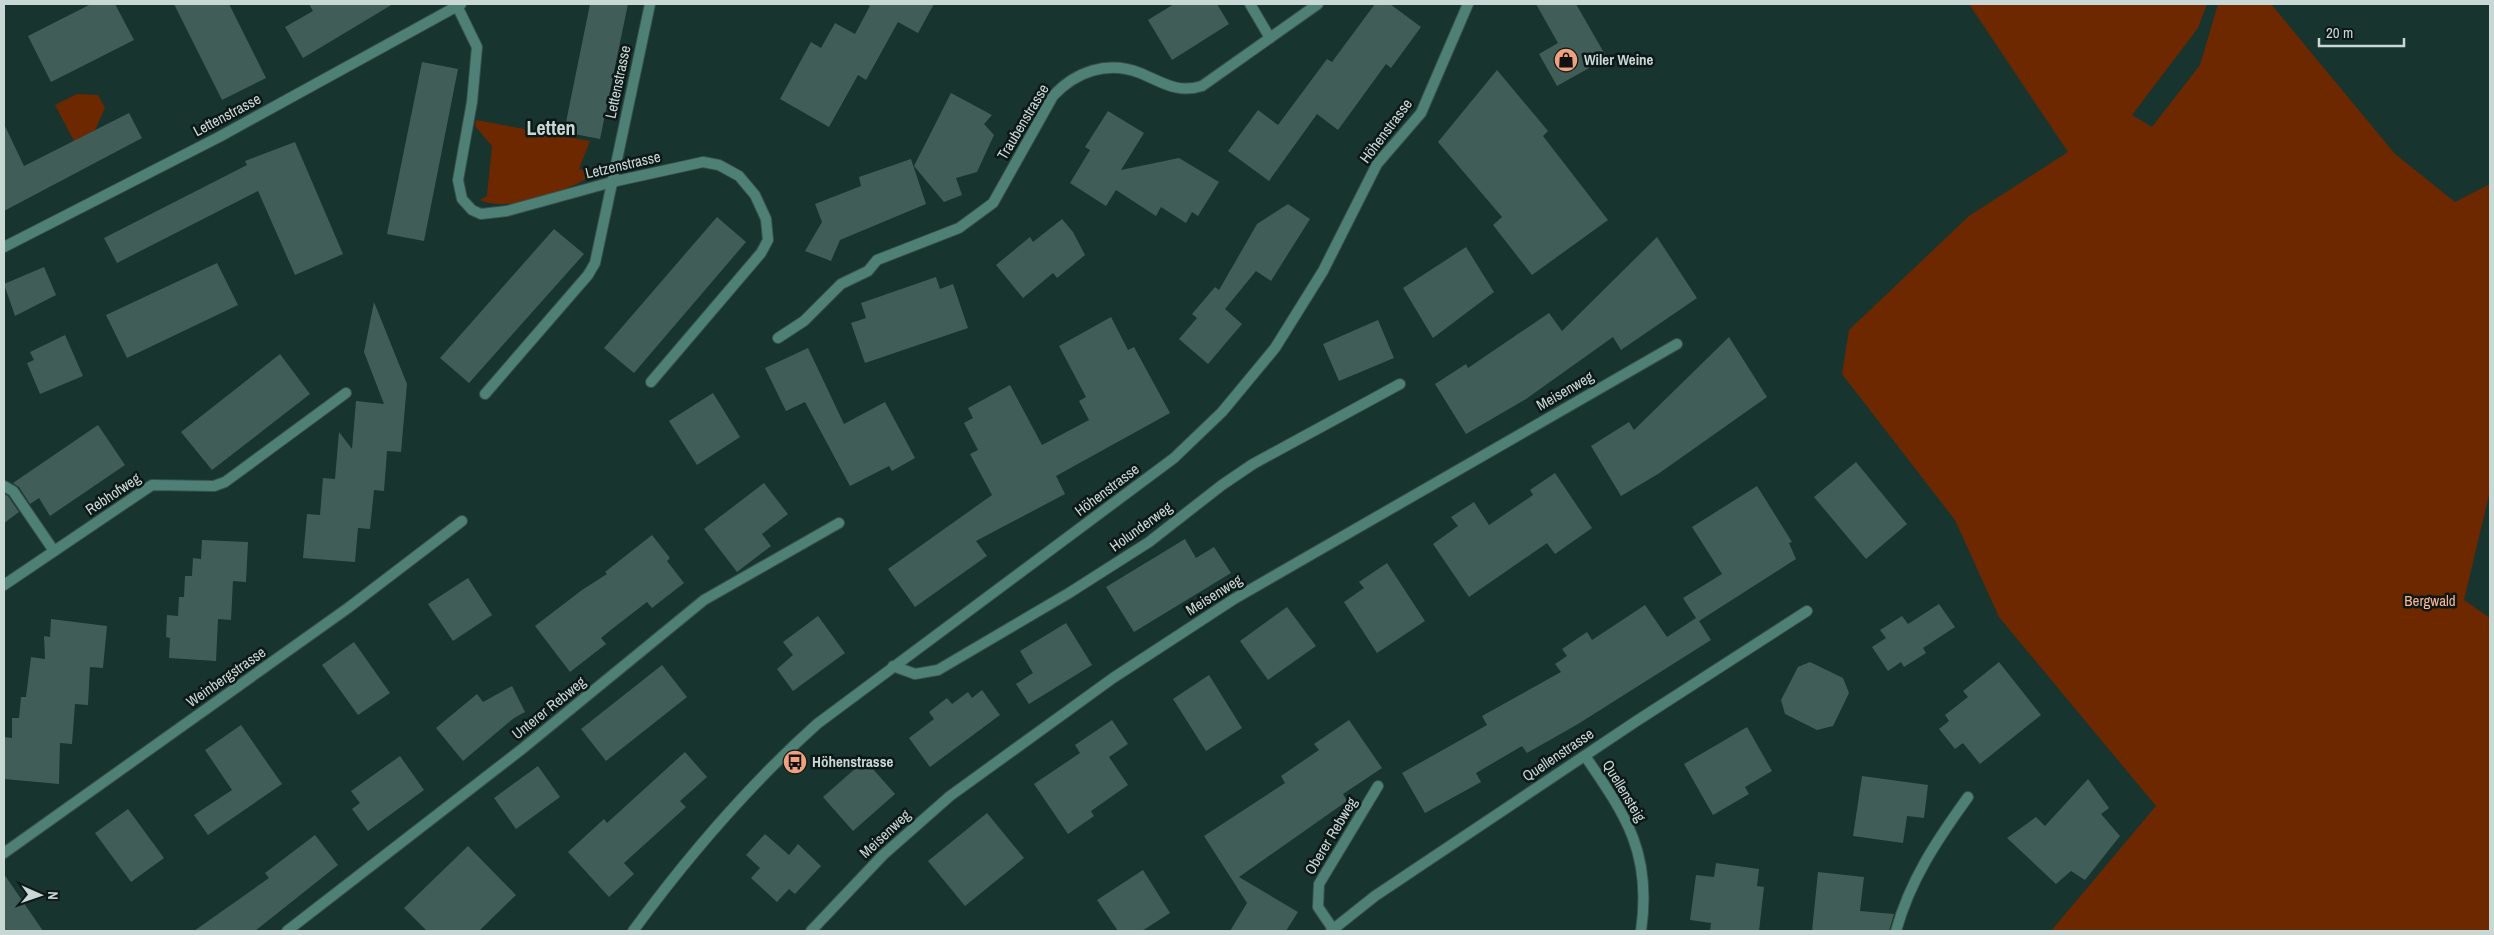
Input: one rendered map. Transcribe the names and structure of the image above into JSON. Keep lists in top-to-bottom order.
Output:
{
  "streets": {
    "street": [
      "Lettenstrasse",
      "Traubenstrasse",
      "Höhenstrasse",
      "Letzenstrasse",
      "Meisenweg",
      "Rebhofweg",
      "Holunderweg",
      "Weinbergstrasse",
      "Unterer Rebweg",
      "Quellenstrasse",
      "Quellensteig",
      "Oberer Rebweg"
    ]
  },
  "crossings": [
    ["Lettenstrasse", "Letzenstrasse"],
    ["Höhenstrasse", "Holunderweg"],
    ["Quellenstrasse", "Quellensteig"],
    ["Quellenstrasse", "Oberer Rebweg"]
  ],
  "districts": ["Letten"],
  "parks": ["Bergwald"],
  "places": {
    "shop": ["Wiler Weine"],
    "bus stop": ["Höhenstrasse"]
  },
  "scale_bar": "20 m",
  "north": "right"
}
